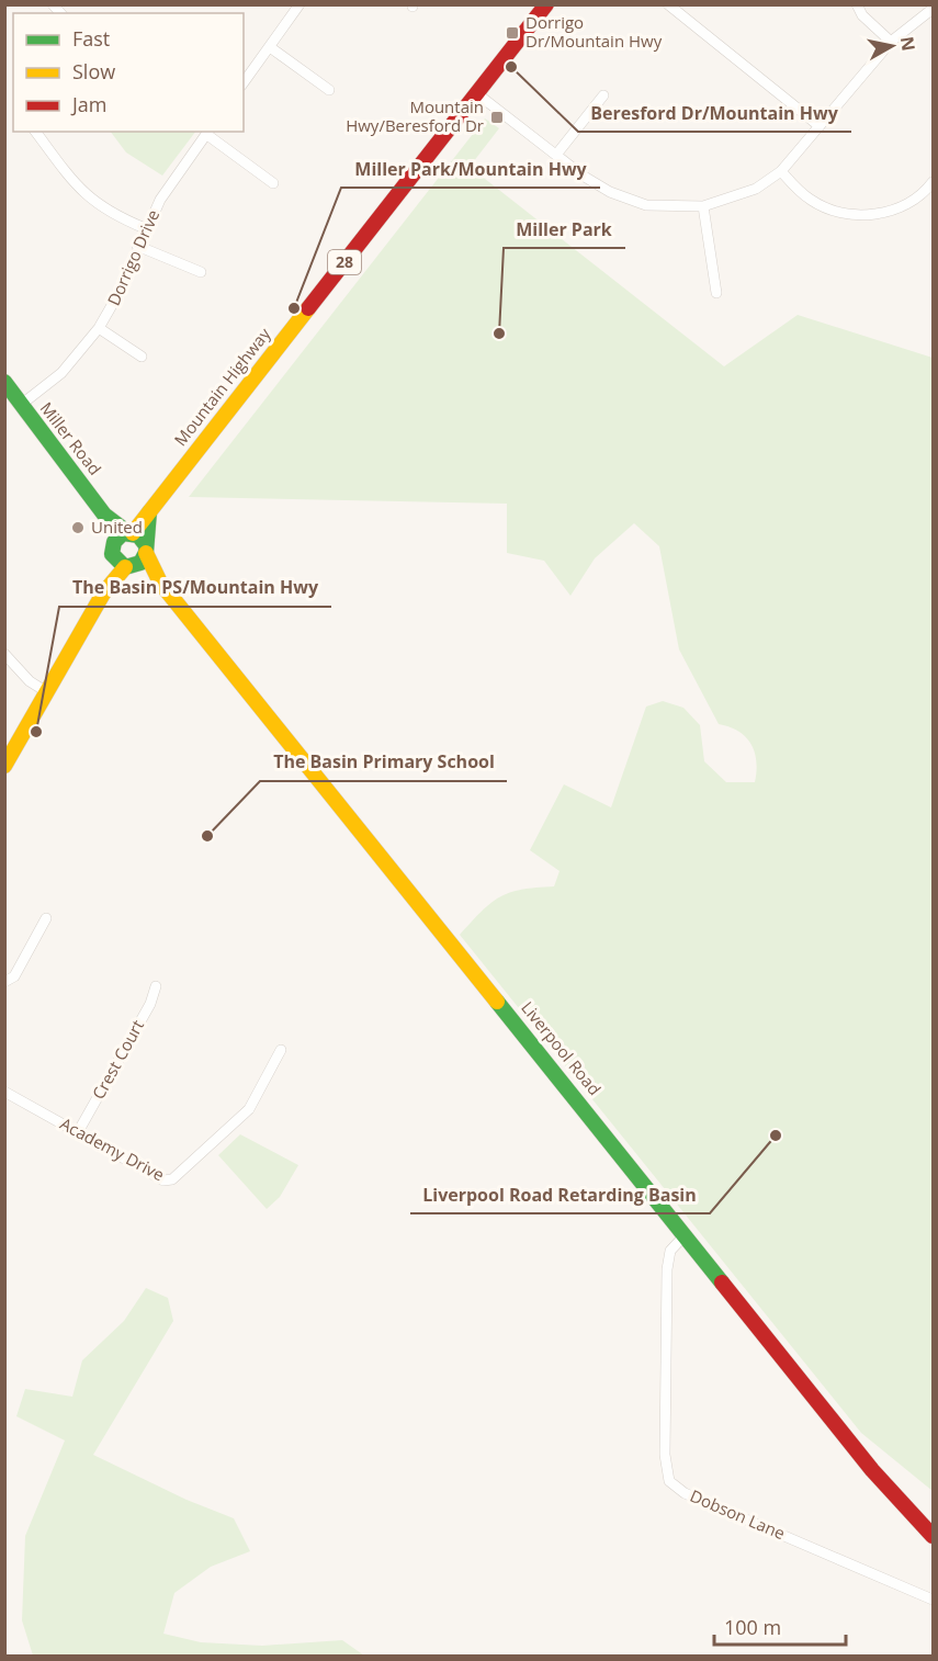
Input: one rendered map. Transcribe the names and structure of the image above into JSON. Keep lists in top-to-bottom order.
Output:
{
  "streets": {
    "main road": [
      "28",
      "Mountain Highway",
      "Miller Road",
      "Liverpool Road"
    ],
    "street": [
      "Dorrigo Drive",
      "Crest Court",
      "Academy Drive",
      "Dobson Lane"
    ]
  },
  "crossings": [
    ["Dorrigo Drive", "Miller Road"],
    ["28", "Mountain Highway"],
    ["28", "Miller Road"],
    ["28", "Liverpool Road"],
    ["Mountain Highway", "Miller Road"],
    ["Mountain Highway", "Liverpool Road"],
    ["Miller Road", "Liverpool Road"],
    ["Liverpool Road", "Dobson Lane"],
    ["Crest Court", "Academy Drive"]
  ],
  "places": {
    "transit": ["Dorrigo Dr/Mountain Hwy", "Mountain Hwy/Beresford Dr"],
    "other": [
      "Beresford Dr/Mountain Hwy",
      "Miller Park/Mountain Hwy",
      "Miller Park",
      "United",
      "The Basin PS/Mountain Hwy",
      "The Basin Primary School",
      "Liverpool Road Retarding Basin"
    ]
  },
  "legend": ["Fast", "Slow", "Jam"],
  "scale_bar": "100 m",
  "north": "right"
}
